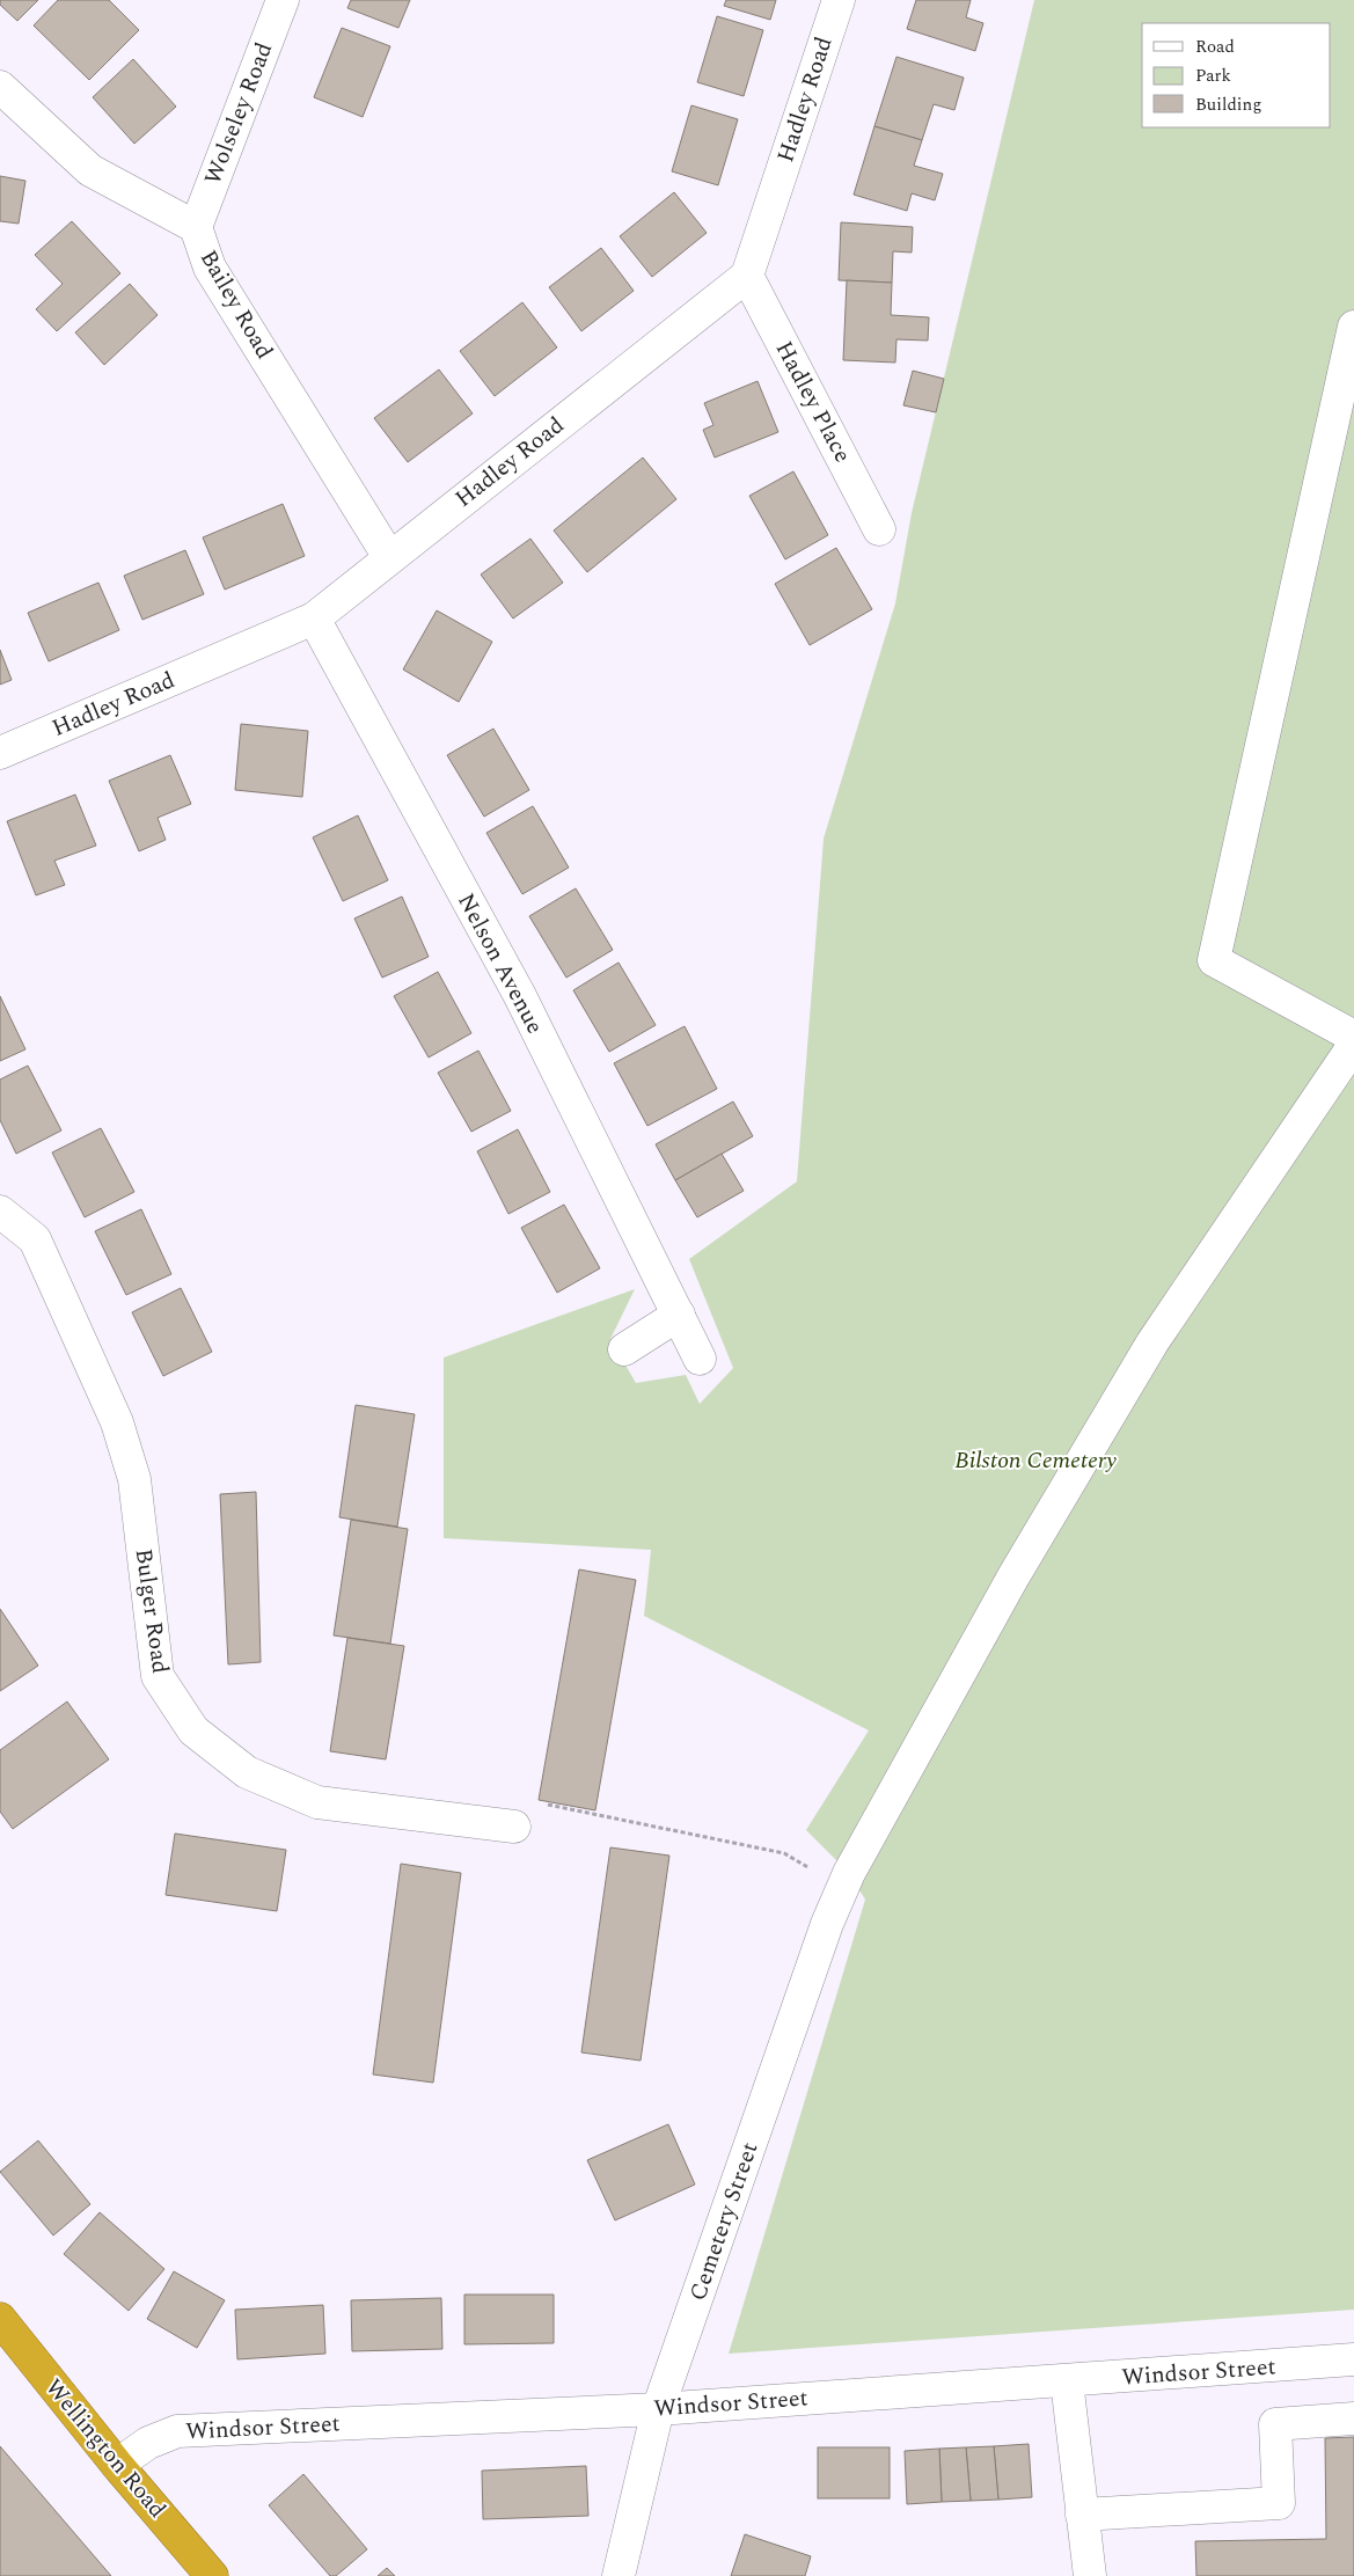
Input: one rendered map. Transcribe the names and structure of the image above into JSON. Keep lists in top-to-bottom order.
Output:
{
  "streets": {
    "highway": ["Wellington Road"],
    "street": [
      "Hadley Road",
      "Wolseley Road",
      "Bailey Road",
      "Hadley Place",
      "Nelson Avenue",
      "Bulger Road",
      "Cemetery Street",
      "Windsor Street"
    ]
  },
  "crossings": [
    ["Hadley Road", "Bailey Road"],
    ["Hadley Road", "Hadley Place"],
    ["Hadley Road", "Nelson Avenue"],
    ["Wolseley Road", "Bailey Road"],
    ["Cemetery Street", "Windsor Street"],
    ["Windsor Street", "Wellington Road"]
  ],
  "parks": ["Bilston Cemetery"],
  "legend": ["Road", "Park", "Building"]
}
